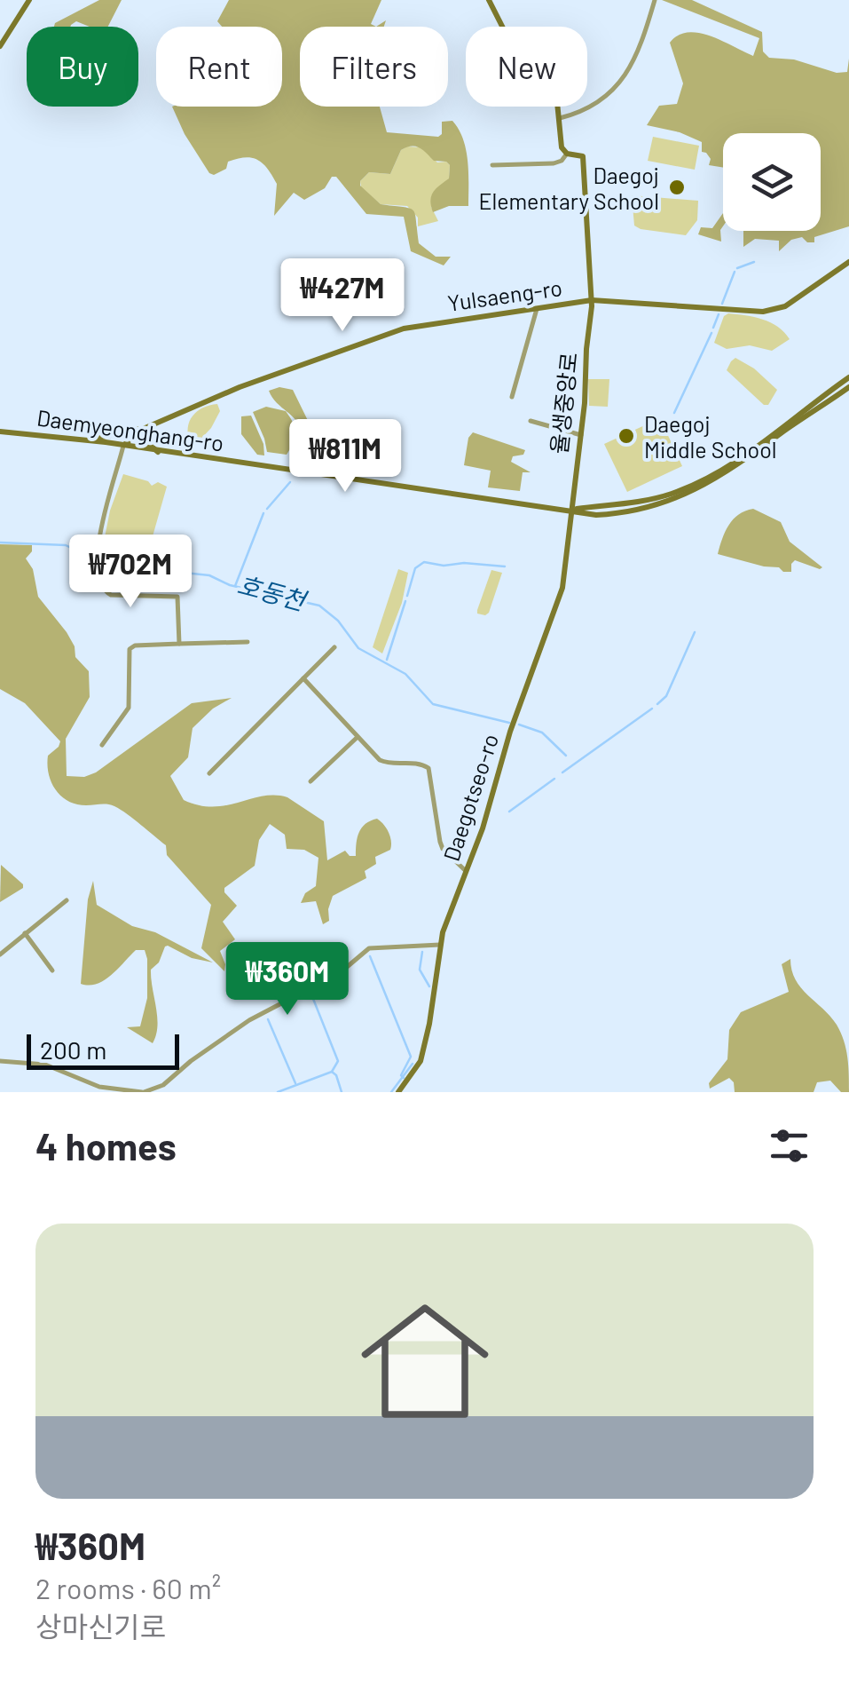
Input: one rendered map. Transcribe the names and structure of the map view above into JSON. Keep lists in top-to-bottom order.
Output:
{
  "streets": {
    "street": [
      "Yulsaeng-ro",
      "율생중앙로",
      "Daemyeonghang-ro",
      "Daegotseo-ro"
    ]
  },
  "crossings": [
    ["Yulsaeng-ro", "율생중앙로"],
    ["Yulsaeng-ro", "Daemyeonghang-ro"],
    ["율생중앙로", "Daemyeonghang-ro"],
    ["율생중앙로", "Daegotseo-ro"],
    ["Daemyeonghang-ro", "Daegotseo-ro"]
  ],
  "water": ["호동천"],
  "places": ["Daegoj Elementary School", "Daegoj Middle School"],
  "scale_bar": "200 m",
  "page": {
    "chip": [
      "Buy",
      "Rent",
      "Filters",
      "New"
    ],
    "price": [
      "₩427M",
      "₩811M",
      "₩702M",
      "₩360M"
    ],
    "scale": "200 m",
    "heading": "4 homes",
    "list": [
      {
        "name": "₩360M",
        "note": "2 rooms · 60 m² · 상마신기로"
      }
    ]
  }
}
